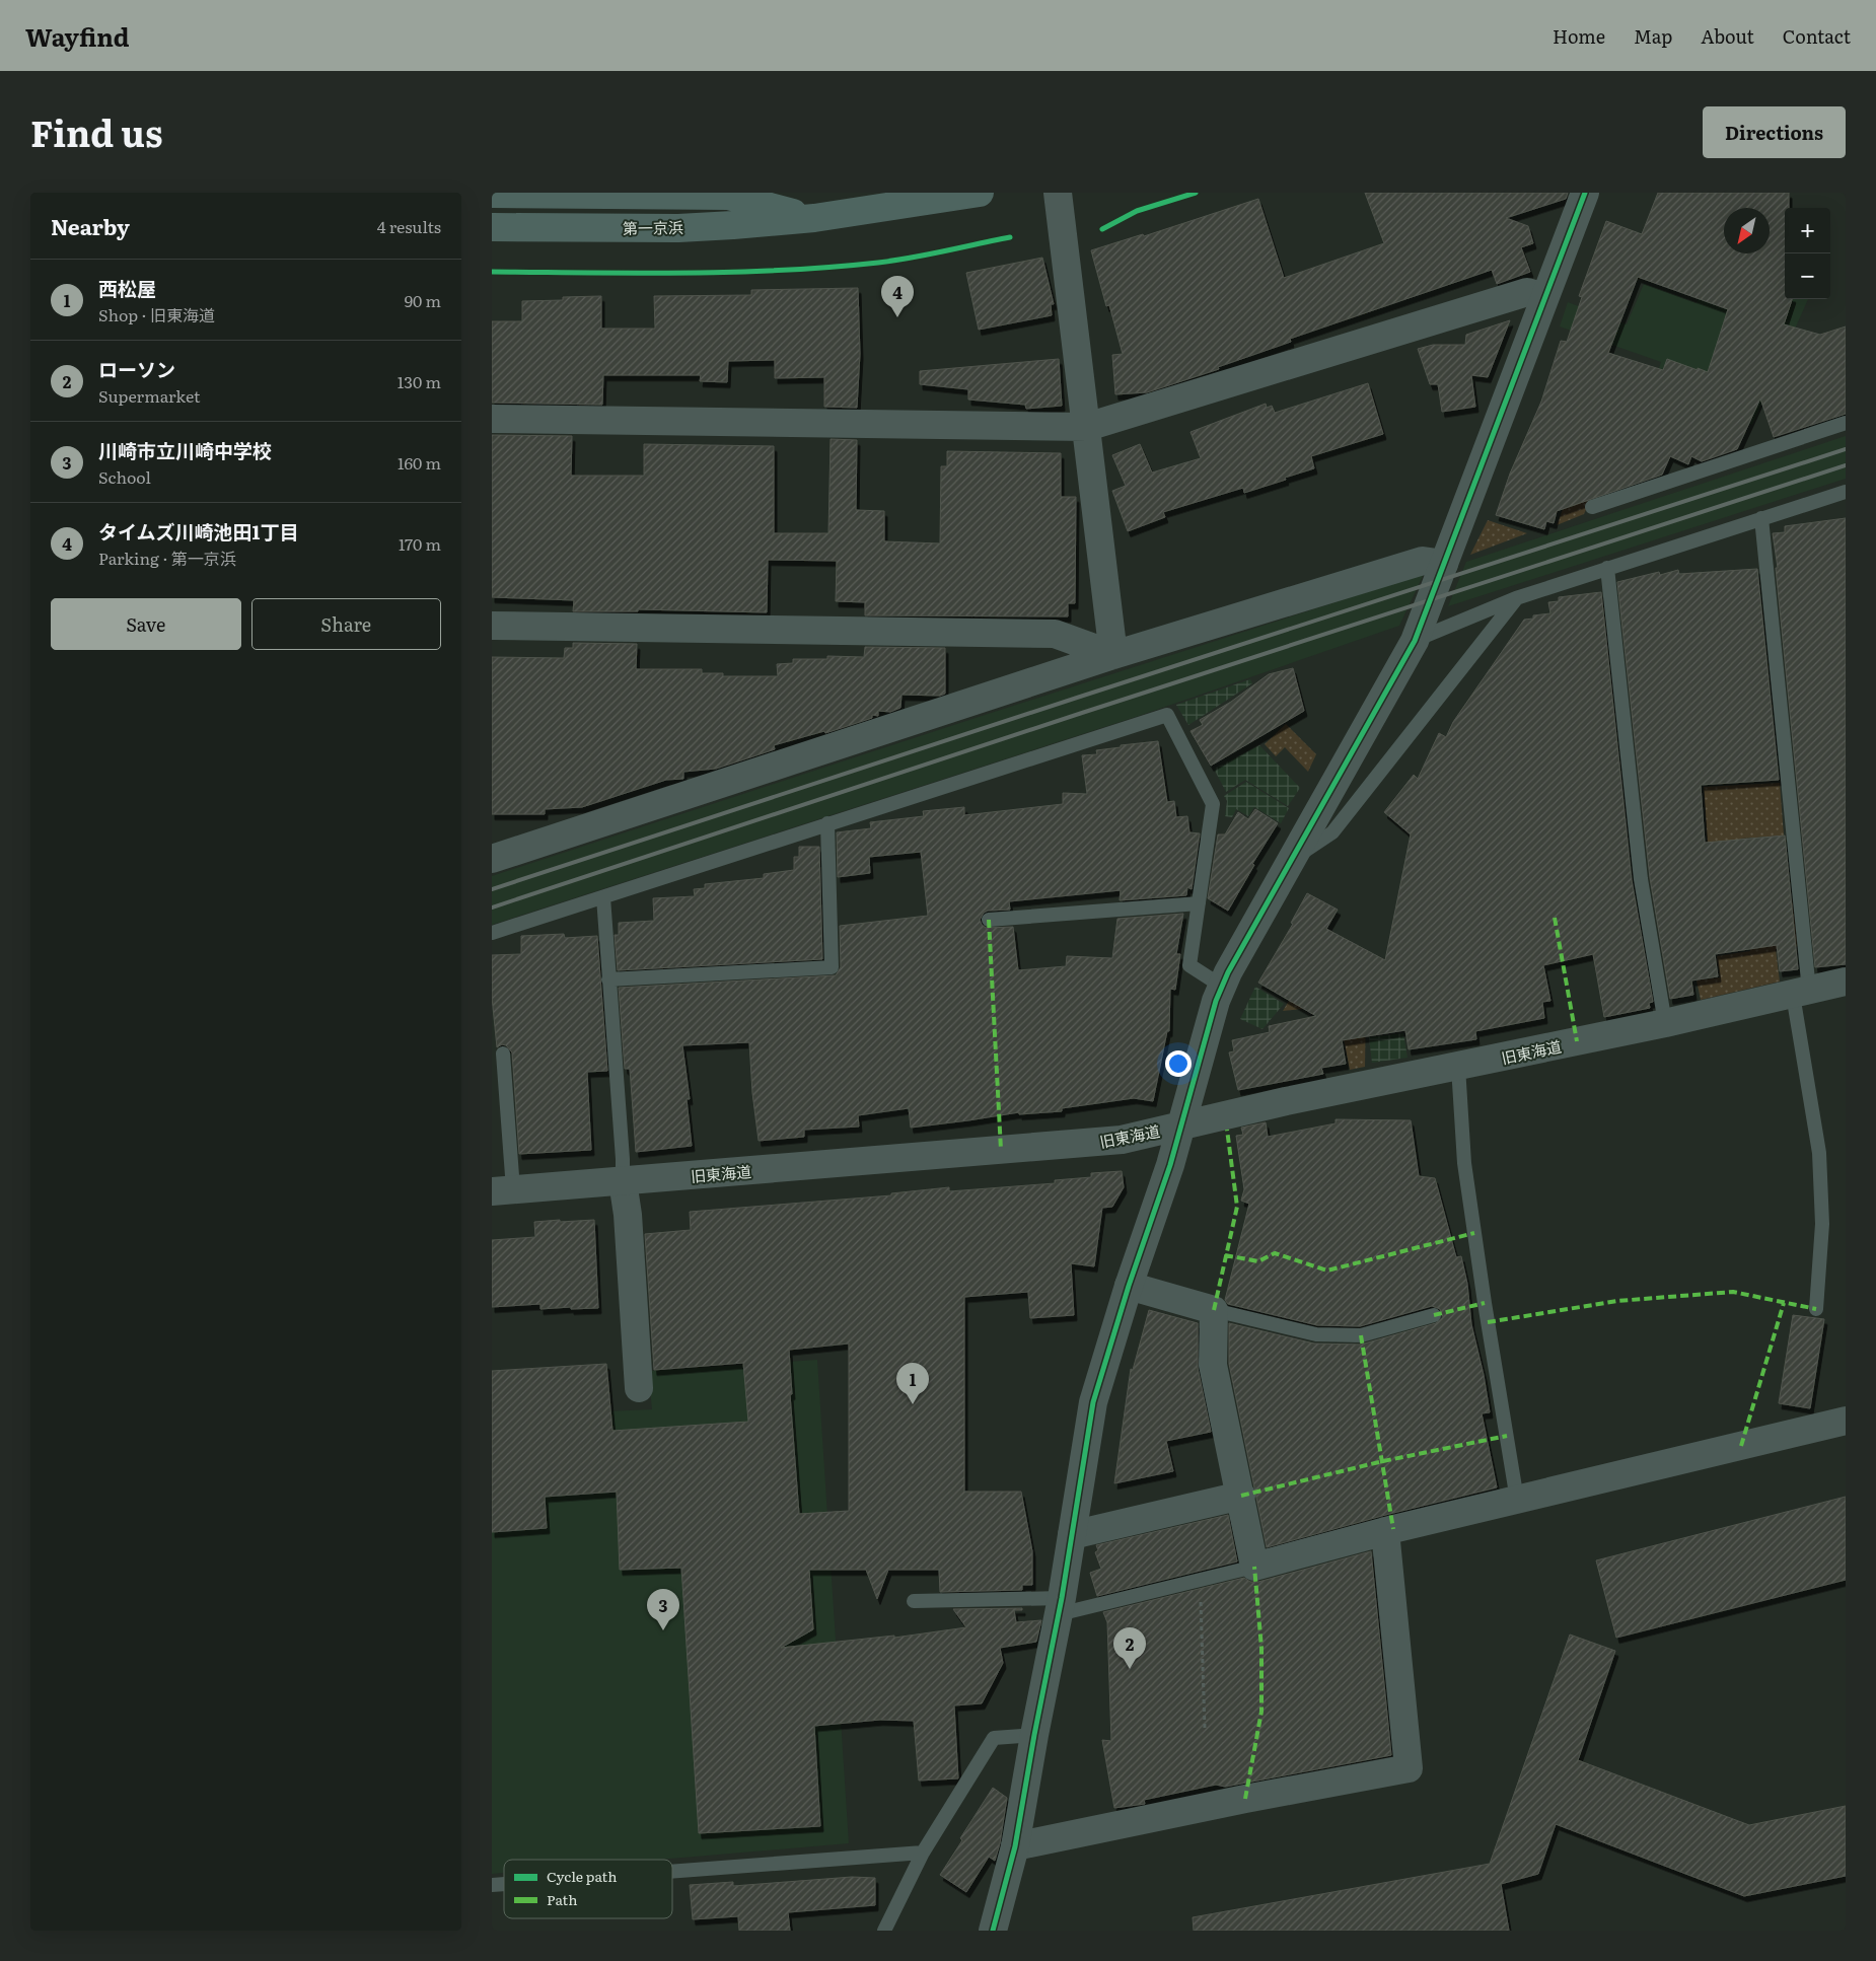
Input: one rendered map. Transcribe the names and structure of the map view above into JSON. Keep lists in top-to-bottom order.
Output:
{
  "streets": {
    "highway": ["第一京浜"],
    "street": ["旧東海道"]
  },
  "legend": ["Cycle path", "Path"],
  "north": "bottom left",
  "page": {
    "header": "Wayfind",
    "nav": [
      "Home",
      "Map",
      "About",
      "Contact"
    ],
    "title": "Find us",
    "buttons": [
      "Directions",
      ["Save", "Share"]
    ],
    "heading": ["Nearby", "4 results"],
    "map_buttons": ["+", "−"],
    "list": [
      {
        "mark": "1",
        "name": "西松屋",
        "note": "Shop · 旧東海道",
        "value": "90 m"
      },
      {
        "mark": "2",
        "name": "ローソン",
        "note": "Supermarket",
        "value": "130 m"
      },
      {
        "mark": "3",
        "name": "川崎市立川崎中学校",
        "note": "School",
        "value": "160 m"
      },
      {
        "mark": "4",
        "name": "タイムズ川崎池田1丁目",
        "note": "Parking · 第一京浜",
        "value": "170 m"
      }
    ],
    "pins": [
      "4",
      "1",
      "3",
      "2"
    ]
  }
}
